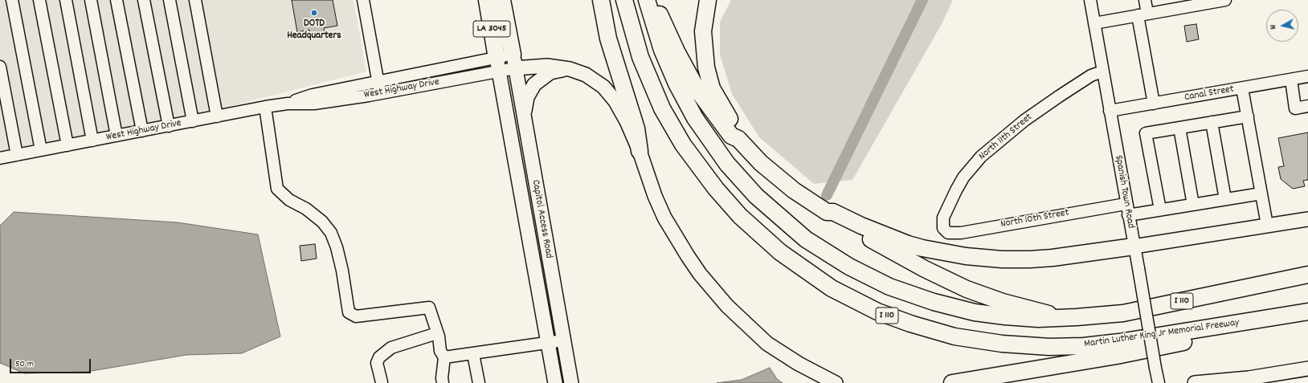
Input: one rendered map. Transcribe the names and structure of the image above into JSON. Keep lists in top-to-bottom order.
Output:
{
  "streets": {
    "highway": ["LA 3045", "I 110", "Martin Luther King Jr Memorial Freeway"],
    "main road": ["Capitol Access Road"],
    "street": [
      "West Highway Drive",
      "Canal Street",
      "North 11th Street",
      "Spanish Town Road",
      "North 10th Street"
    ]
  },
  "crossings": [
    ["LA 3045", "West Highway Drive"],
    ["LA 3045", "Capitol Access Road"],
    ["West Highway Drive", "Capitol Access Road"],
    ["Canal Street", "Spanish Town Road"],
    ["North 11th Street", "Spanish Town Road"],
    ["North 11th Street", "North 10th Street"],
    ["Spanish Town Road", "North 10th Street"]
  ],
  "places": ["DOTD Headquarters"],
  "scale_bar": "50 m",
  "north": "left"
}
